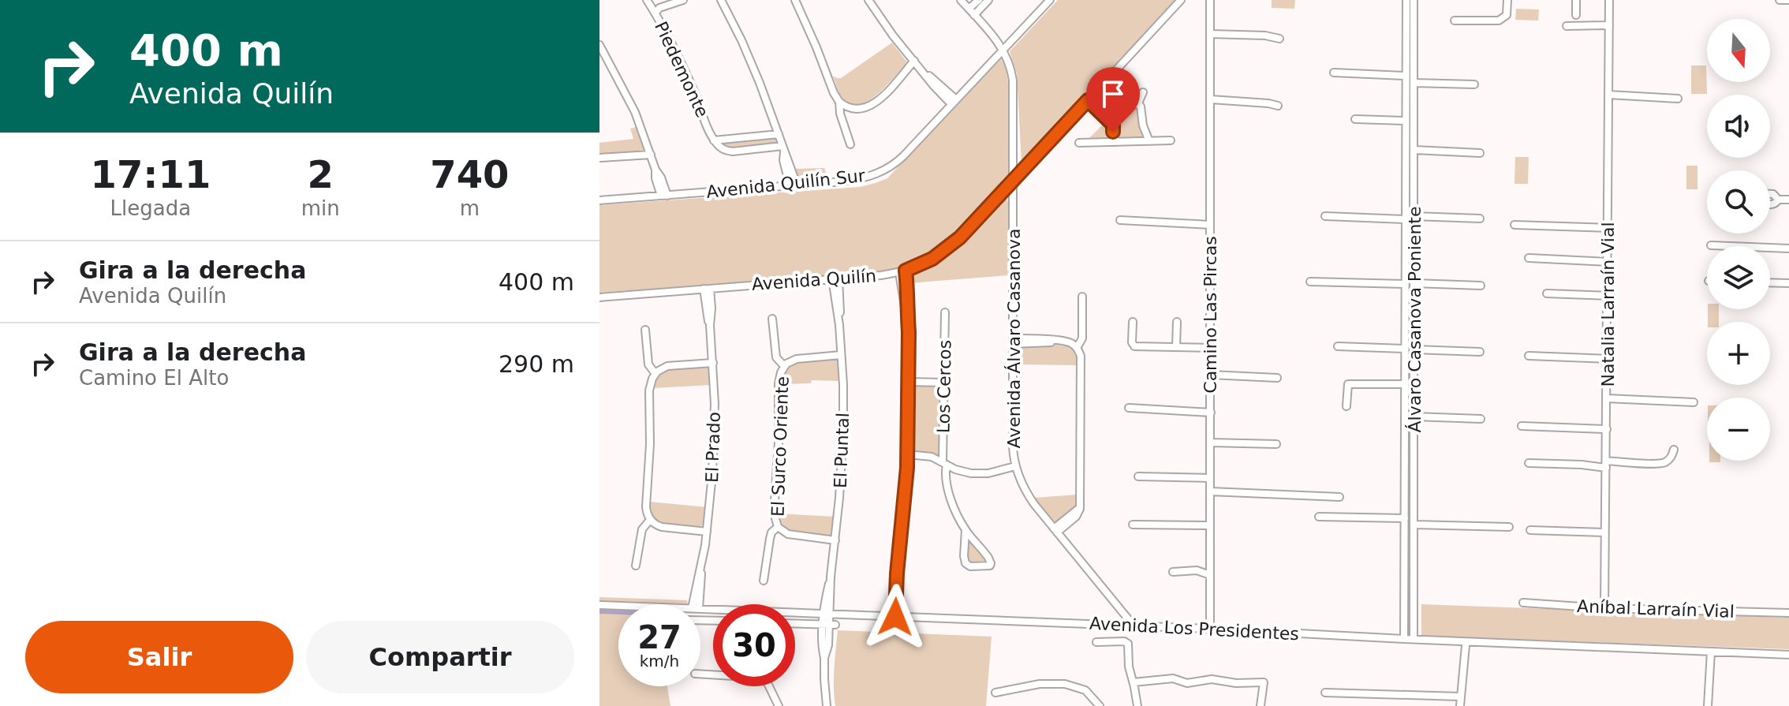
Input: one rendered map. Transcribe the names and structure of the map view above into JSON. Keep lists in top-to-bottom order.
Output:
{
  "streets": {
    "street": [
      "Piedemonte",
      "Avenida Quilín Sur",
      "Avenida Quilín",
      "Natalia Larraín Vial",
      "Camino Las Pircas",
      "Álvaro Casanova Poniente",
      "Avenida Álvaro Casanova",
      "Los Cercos",
      "El Surco Oriente",
      "El Prado",
      "El Puntal",
      "Aníbal Larraín Vial",
      "Avenida Los Presidentes"
    ]
  },
  "crossings": [
    ["Avenida Quilín Sur", "Avenida Álvaro Casanova"],
    ["Avenida Quilín", "Avenida Álvaro Casanova"],
    ["Avenida Quilín", "El Prado"],
    ["Avenida Quilín", "El Puntal"],
    ["Natalia Larraín Vial", "Aníbal Larraín Vial"],
    ["Camino Las Pircas", "Avenida Los Presidentes"],
    ["Álvaro Casanova Poniente", "Avenida Los Presidentes"],
    ["Avenida Álvaro Casanova", "Avenida Los Presidentes"],
    ["El Puntal", "Avenida Los Presidentes"]
  ],
  "north": "bottom",
  "page": {
    "turn": ["400 m", "Avenida Quilín"],
    "map_buttons": ["+", "−"],
    "eta": [
      "17:11",
      "Llegada",
      "2",
      "min",
      "740",
      "m"
    ],
    "list": [
      {
        "name": "Gira a la derecha",
        "note": "Avenida Quilín",
        "value": "400 m"
      },
      {
        "name": "Gira a la derecha",
        "note": "Camino El Alto",
        "value": "290 m"
      }
    ],
    "speed": "27 km/h",
    "limit": "30",
    "buttons": ["Salir", "Compartir"]
  }
}
